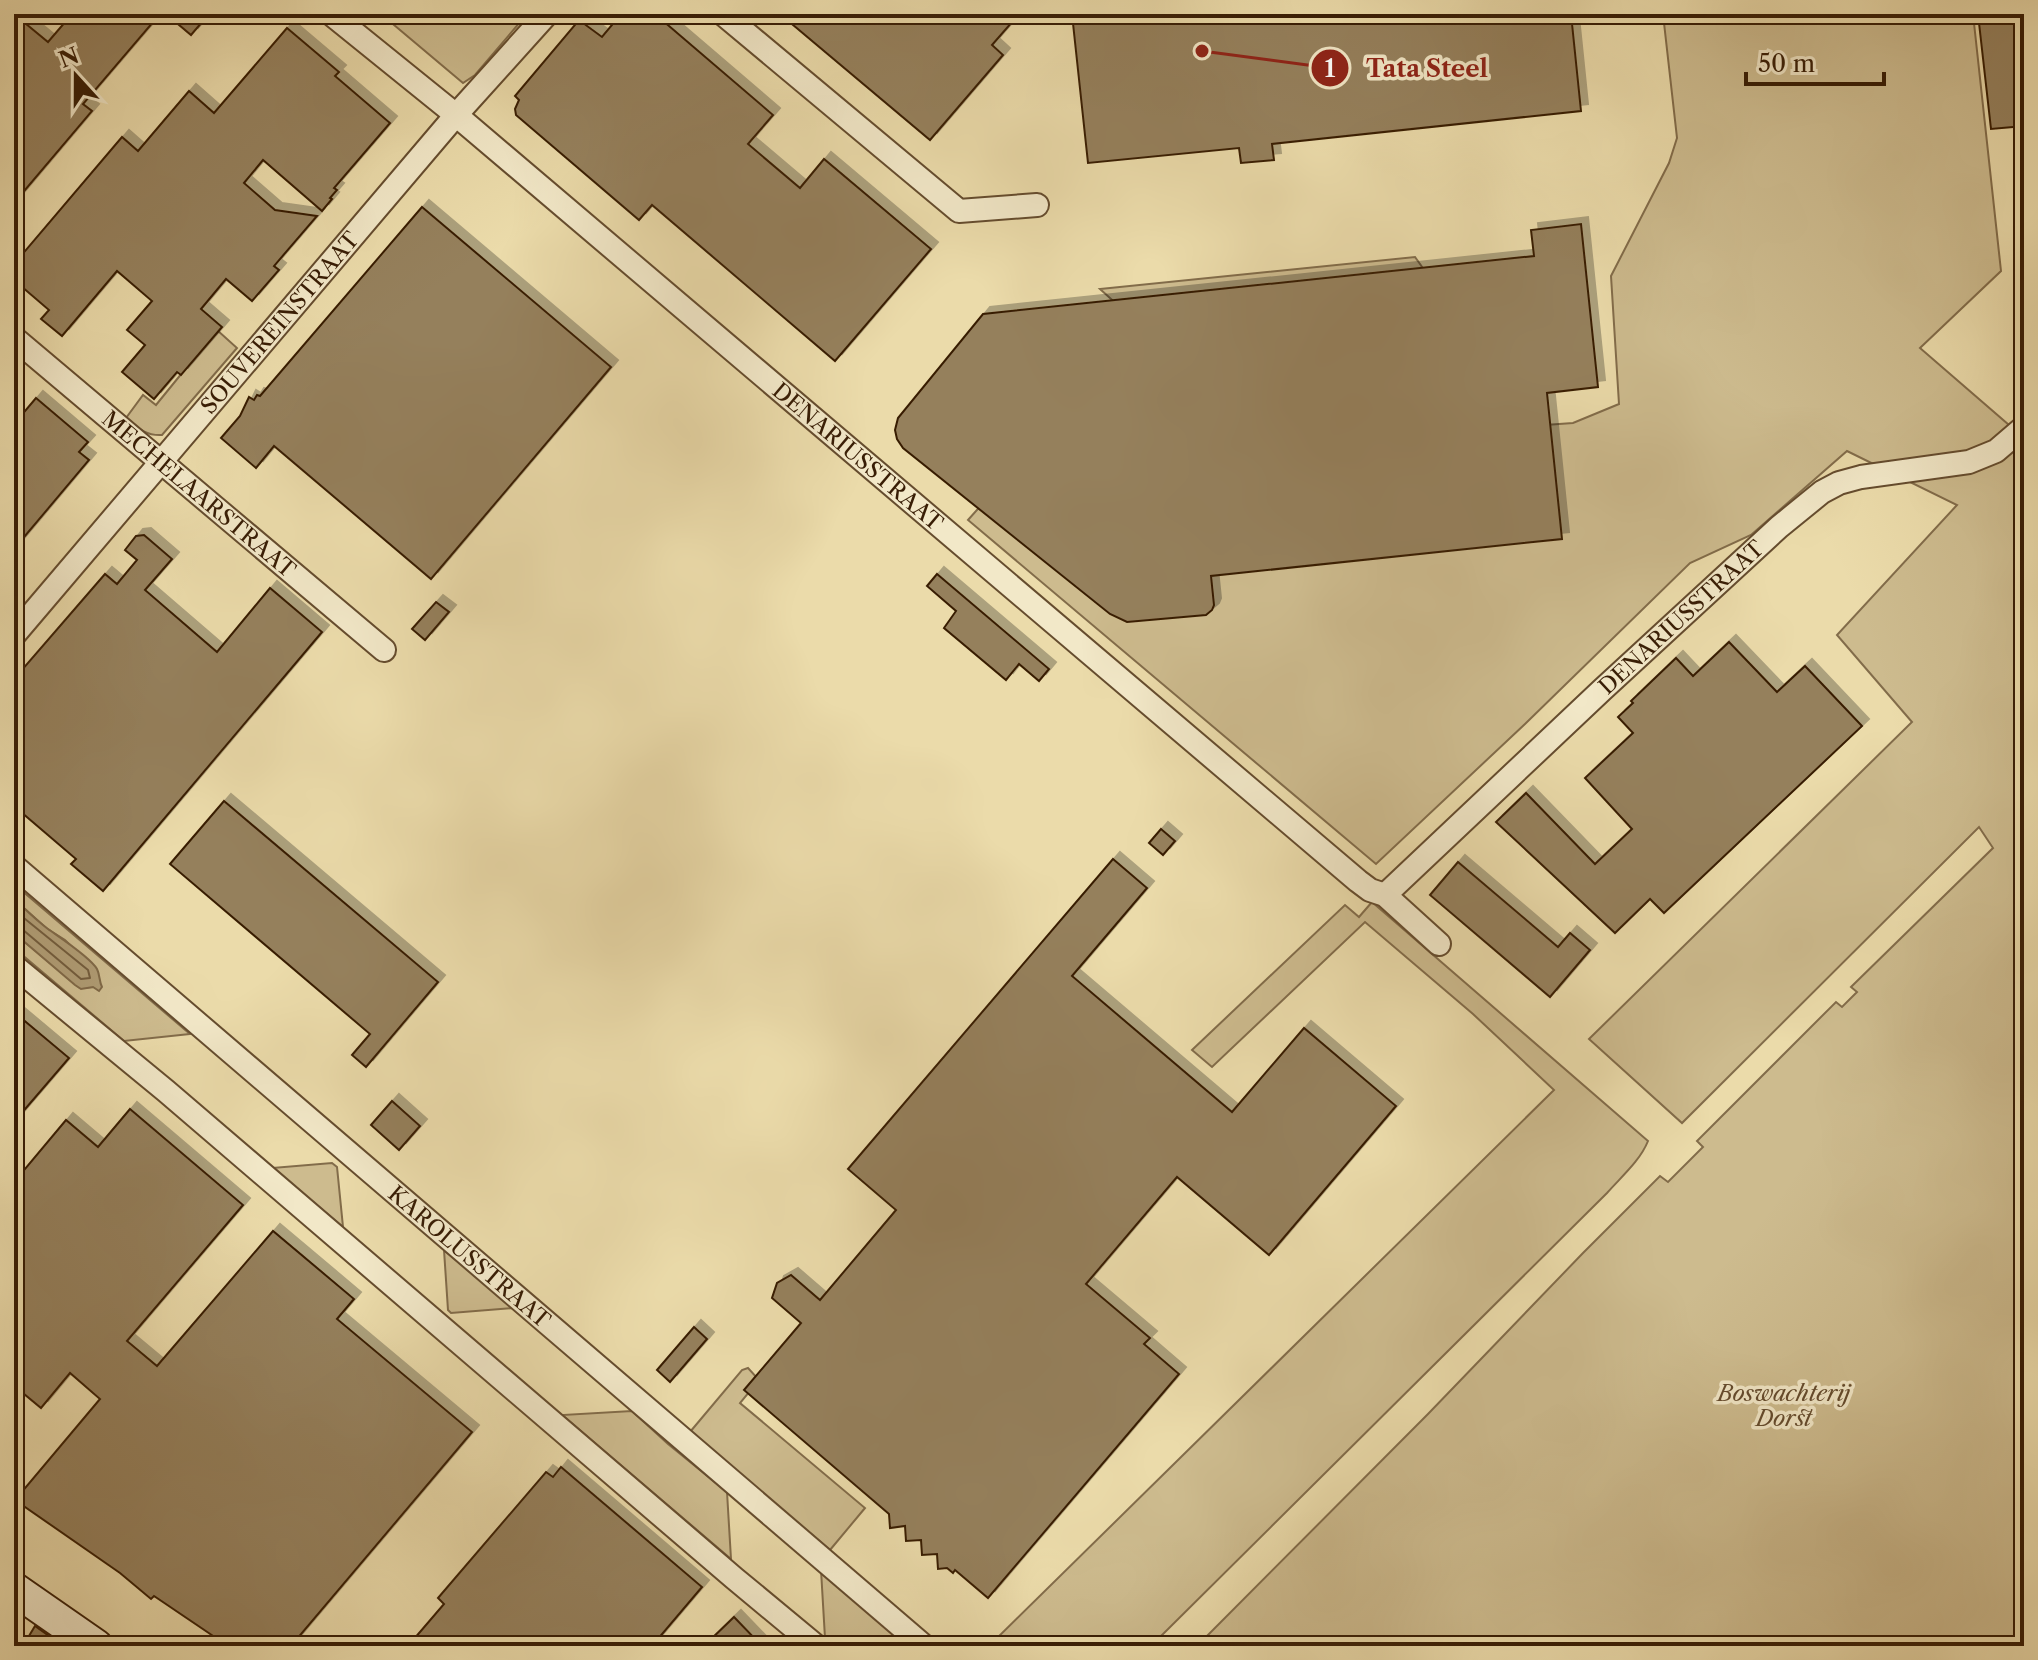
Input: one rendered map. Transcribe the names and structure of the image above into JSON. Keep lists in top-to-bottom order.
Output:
{
  "streets": {
    "street": [
      "SOUVEREINSTRAAT",
      "DENARIUSSTRAAT",
      "MECHELAARSTRAAT",
      "KAROLUSSTRAAT"
    ]
  },
  "crossings": [
    ["SOUVEREINSTRAAT", "DENARIUSSTRAAT"],
    ["SOUVEREINSTRAAT", "MECHELAARSTRAAT"]
  ],
  "parks": ["Boswachterij Dorst"],
  "places": ["Tata Steel"],
  "scale_bar": "50 m",
  "north": "top"
}
